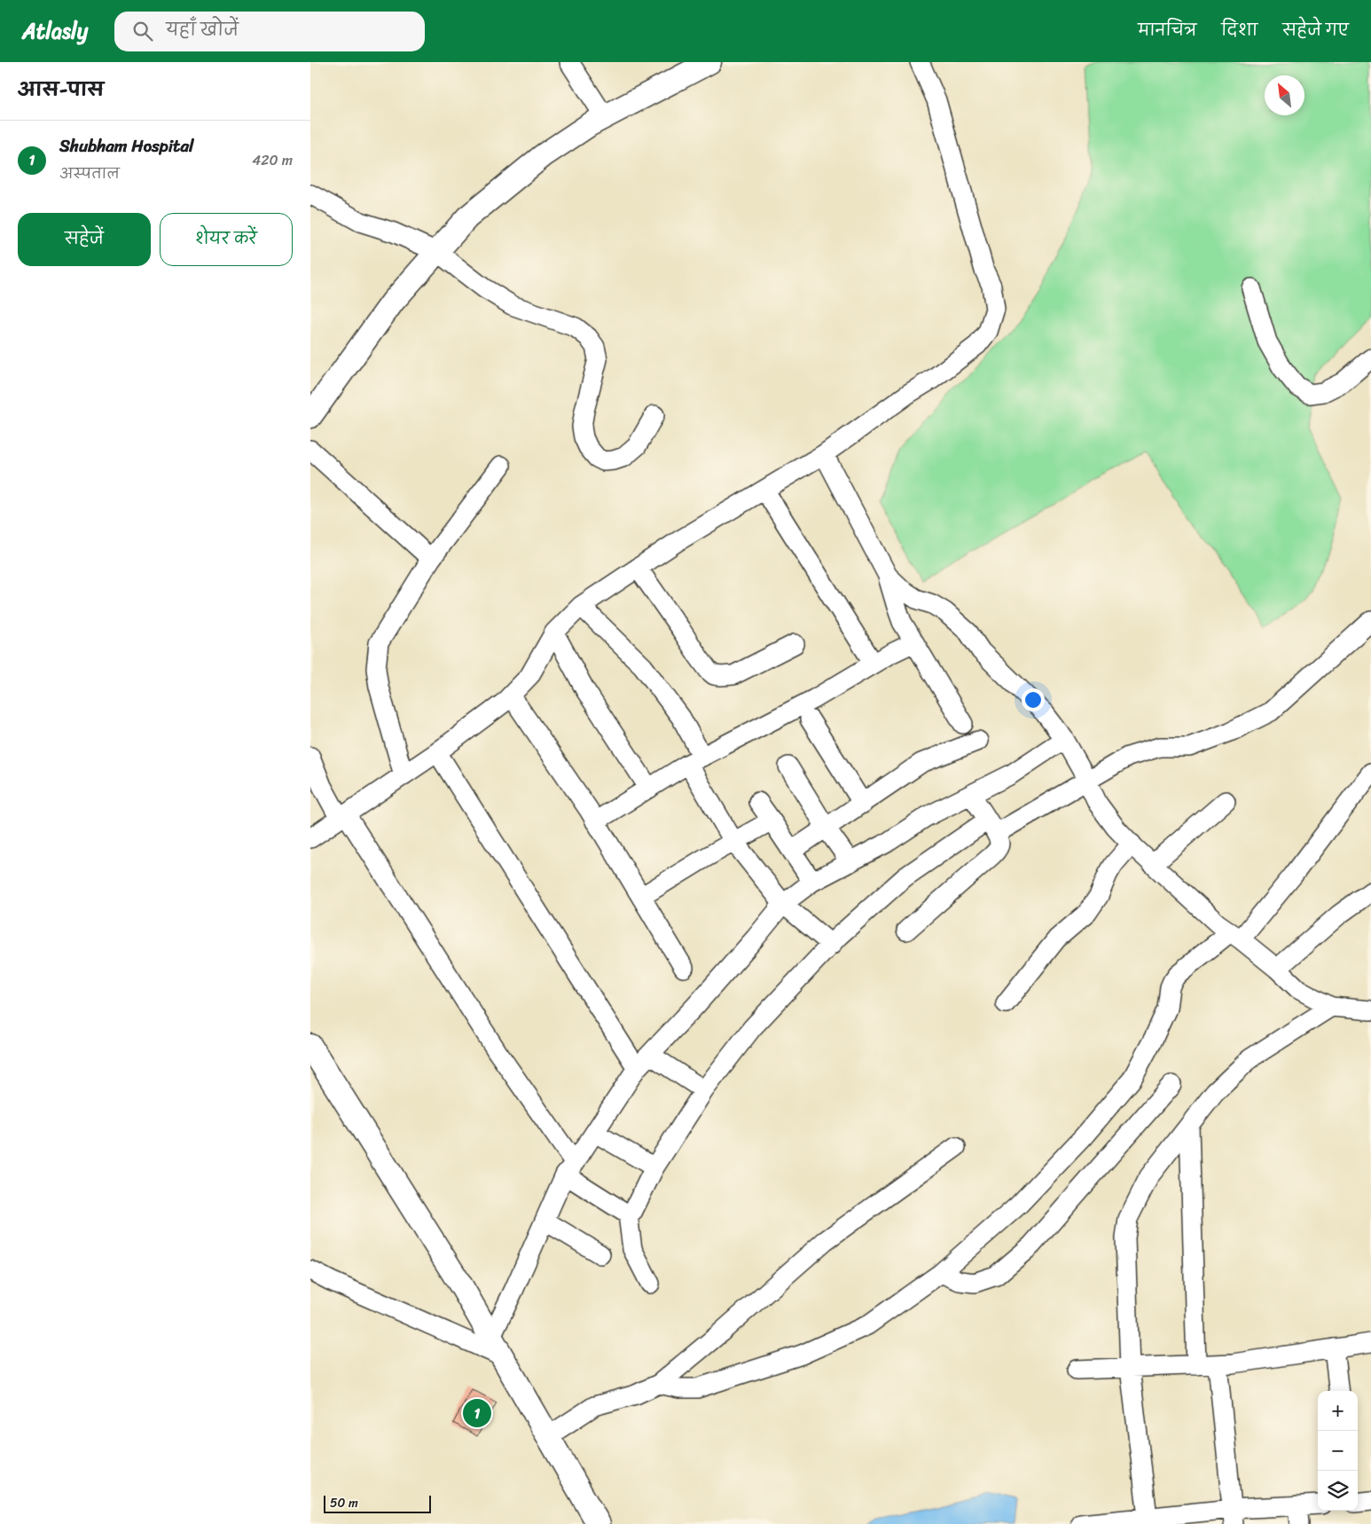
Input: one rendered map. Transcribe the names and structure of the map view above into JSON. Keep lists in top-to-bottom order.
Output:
{
  "scale_bar": "50 m",
  "north": "top left",
  "page": {
    "header": "Atlasly",
    "search": "यहाँ खोजें",
    "nav": ["मानचित्र", "दिशा", "सहेजे गए"],
    "heading": "आस-पास",
    "list": [
      {
        "mark": "1",
        "name": "Shubham Hospital",
        "note": "अस्पताल",
        "value": "420 m"
      }
    ],
    "buttons": ["सहेजें", "शेयर करें"],
    "map_buttons": ["+", "−"],
    "pins": "1",
    "scale": "50 m"
  }
}
